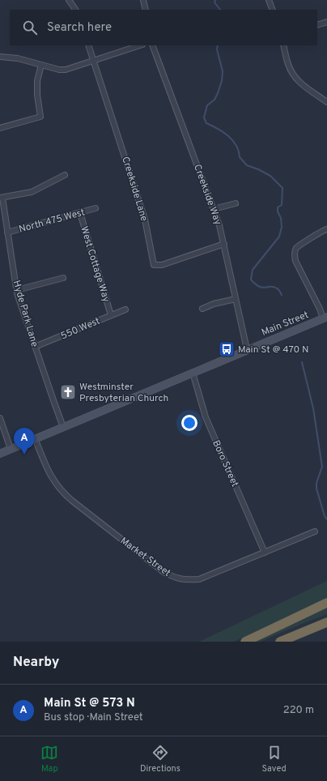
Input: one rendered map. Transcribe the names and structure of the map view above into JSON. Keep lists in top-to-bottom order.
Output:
{
  "streets": {
    "main road": ["Main Street"],
    "street": [
      "Creekside Lane",
      "Creekside Way",
      "North 475 West",
      "West Cottage Way",
      "Hyde Park Lane",
      "550 West",
      "Boro Street",
      "Market Street"
    ]
  },
  "crossings": [
    ["Creekside Lane", "Creekside Way"],
    ["Creekside Way", "Main Street"],
    ["North 475 West", "West Cottage Way"],
    ["North 475 West", "Hyde Park Lane"],
    ["West Cottage Way", "550 West"],
    ["Hyde Park Lane", "Main Street"],
    ["Hyde Park Lane", "550 West"],
    ["Main Street", "Boro Street"],
    ["Main Street", "Market Street"],
    ["Boro Street", "Market Street"]
  ],
  "places": {
    "bus stop": ["Main St @ 470 N"],
    "church": ["Westminster Presbyterian Church"]
  },
  "page": {
    "search": "Search here",
    "pins": "A",
    "heading": "Nearby",
    "list": [
      {
        "mark": "A",
        "name": "Main St @ 573 N",
        "note": "Bus stop · Main Street",
        "value": "220 m"
      }
    ],
    "nav": ["Map", "Directions", "Saved"]
  }
}
